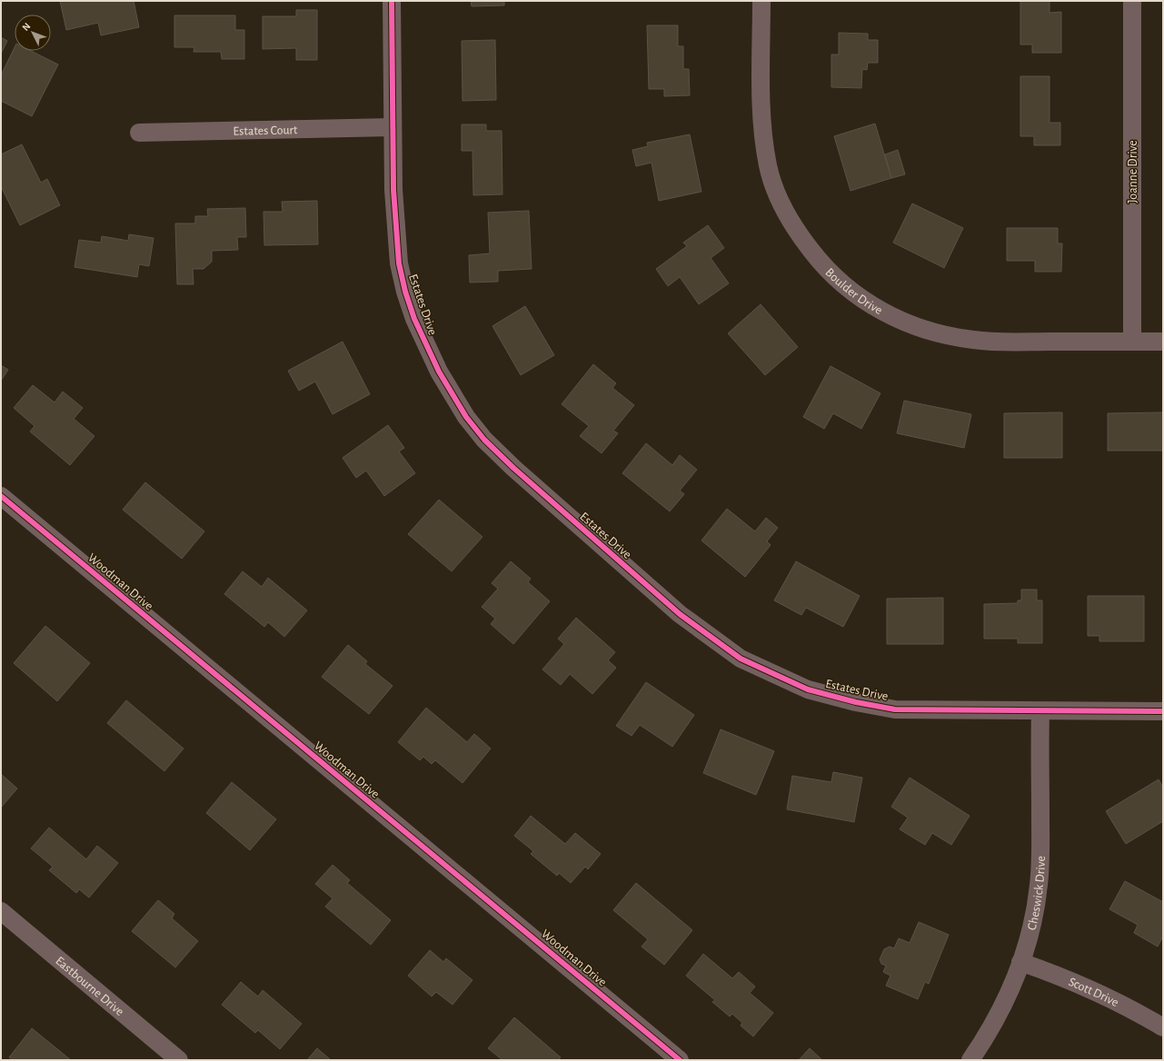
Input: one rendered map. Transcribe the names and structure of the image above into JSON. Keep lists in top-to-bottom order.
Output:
{
  "streets": {
    "street": [
      "Estates Court",
      "Joanne Drive",
      "Boulder Drive",
      "Estates Drive",
      "Woodman Drive",
      "Cheswick Drive",
      "Eastbourne Drive",
      "Scott Drive"
    ]
  },
  "crossings": [
    ["Estates Court", "Estates Drive"],
    ["Joanne Drive", "Boulder Drive"],
    ["Estates Drive", "Cheswick Drive"],
    ["Cheswick Drive", "Scott Drive"]
  ],
  "north": "top left"
}
